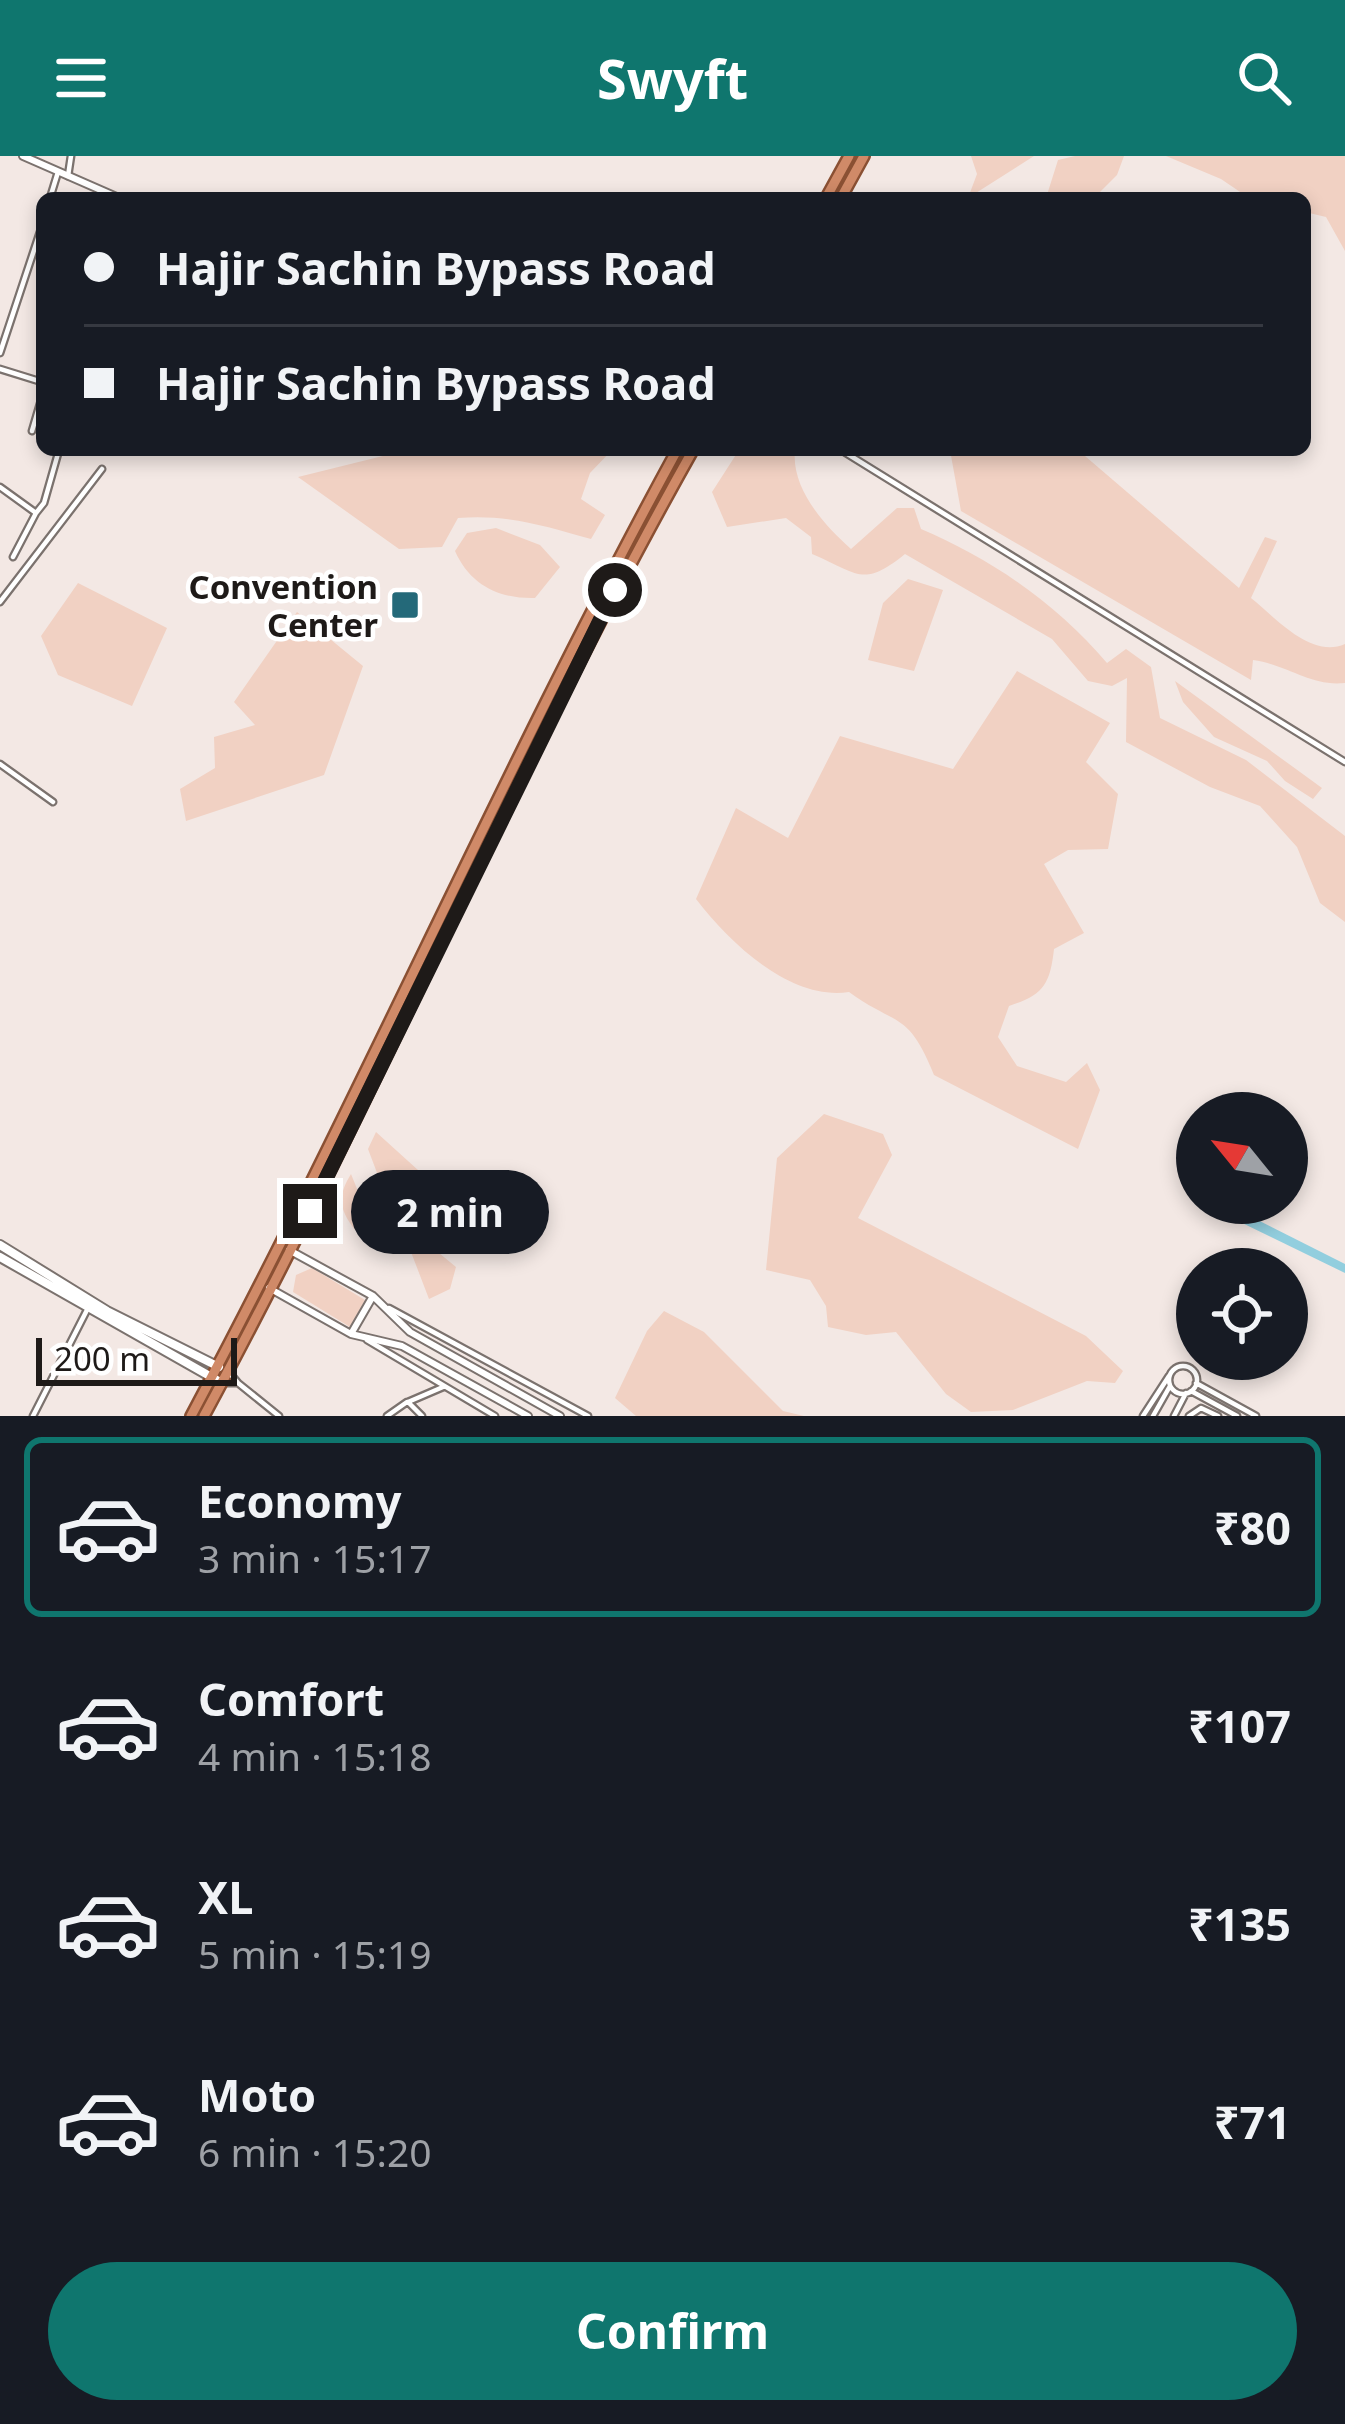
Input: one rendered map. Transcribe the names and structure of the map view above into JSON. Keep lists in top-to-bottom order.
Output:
{
  "places": {
    "transit": ["Convention Center"]
  },
  "scale_bar": "200 m",
  "north": "top left",
  "page": {
    "header": "Swyft",
    "banner": ["Hajir Sachin Bypass Road", "Hajir Sachin Bypass Road"],
    "bubble": "2 min",
    "scale": "200 m",
    "list": [
      {
        "name": "Economy",
        "note": "3 min · 15:17",
        "value": "₹80"
      },
      {
        "name": "Comfort",
        "note": "4 min · 15:18",
        "value": "₹107"
      },
      {
        "name": "XL",
        "note": "5 min · 15:19",
        "value": "₹135"
      },
      {
        "name": "Moto",
        "note": "6 min · 15:20",
        "value": "₹71"
      }
    ],
    "buttons": "Confirm"
  }
}
